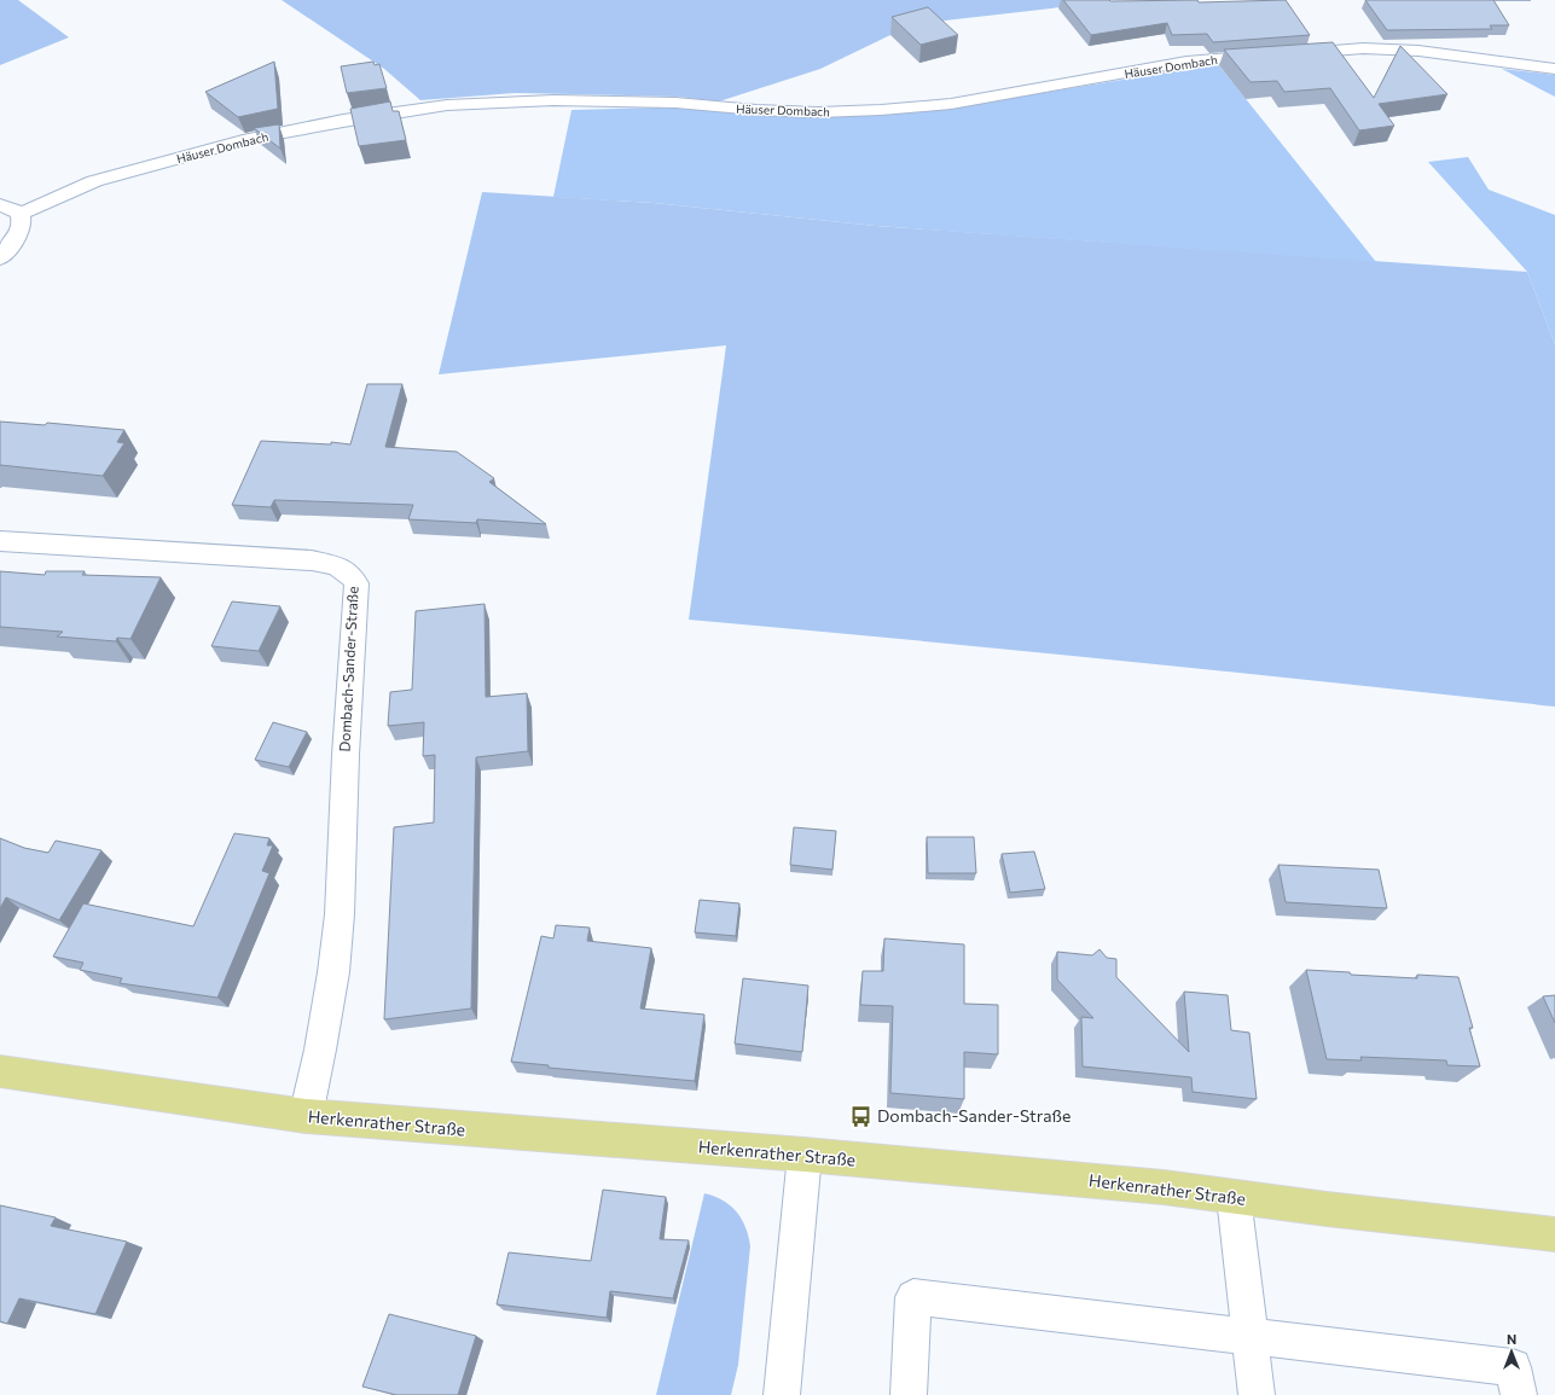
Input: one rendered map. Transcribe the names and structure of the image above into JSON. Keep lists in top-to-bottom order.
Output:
{
  "streets": {
    "main road": ["Herkenrather Straße"],
    "street": ["Häuser Dombach", "Dombach-Sander-Straße"]
  },
  "crossings": [
    ["Dombach-Sander-Straße", "Herkenrather Straße"]
  ],
  "places": {
    "bus stop": ["Dombach-Sander-Straße"]
  },
  "north": "top"
}
